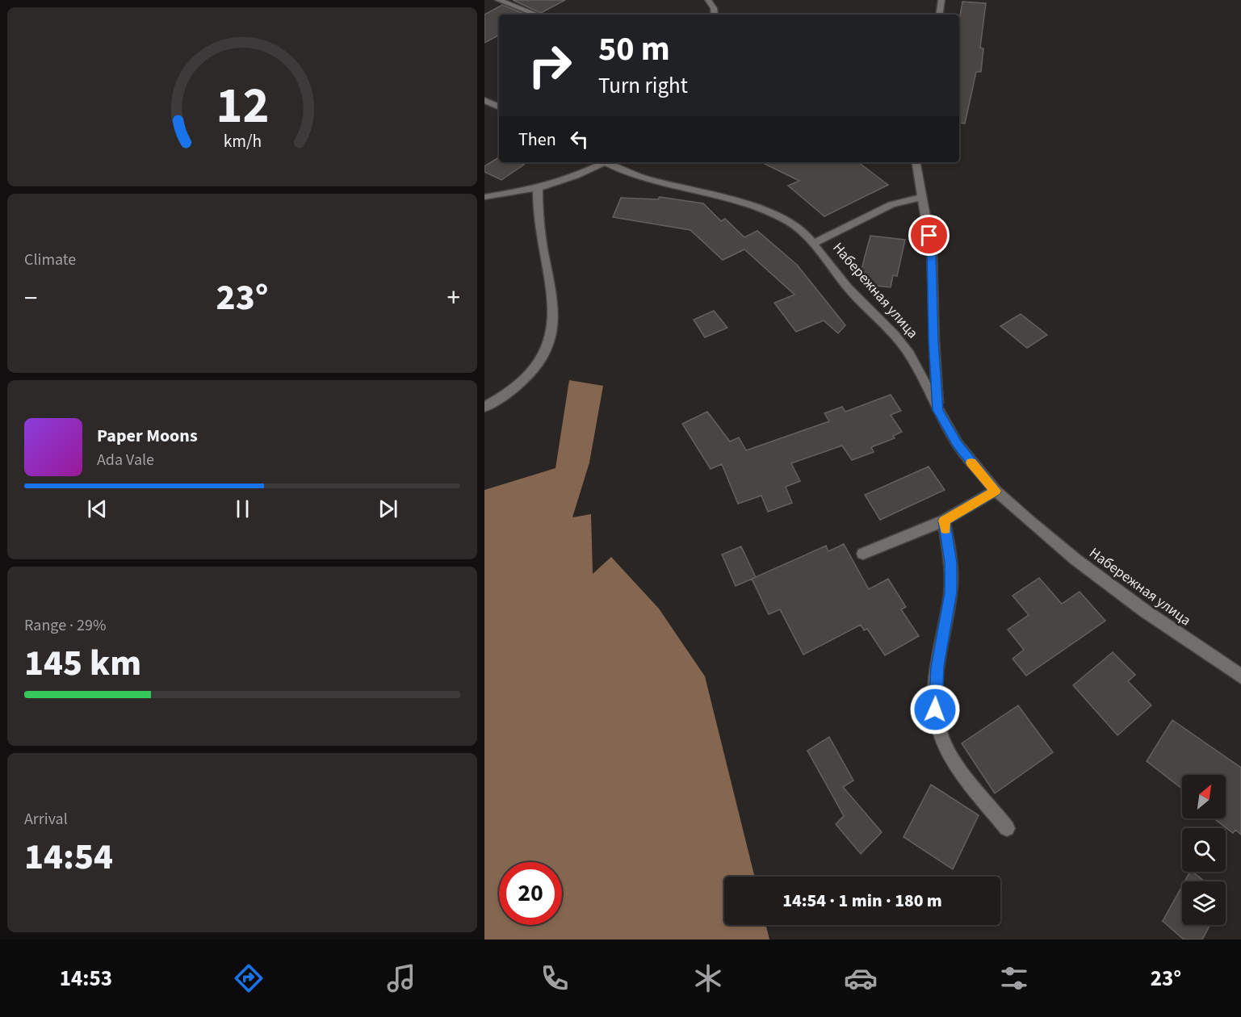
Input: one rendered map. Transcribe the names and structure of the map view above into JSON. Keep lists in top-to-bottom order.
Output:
{
  "streets": {
    "street": ["Набережная улица"]
  },
  "north": "top right",
  "page": {
    "turn": ["50 m", "Turn right"],
    "then": "Then",
    "tile": [
      "Climate",
      ["Range · 29%", "145 km"],
      ["Arrival", "14:54"]
    ],
    "heat": ["−", "23°", "+"],
    "song": ["Paper Moons", "Ada Vale"],
    "limit": "20",
    "trip": "14:54 · 1 min · 180 m",
    "tabs": ["14:53", "23°"],
    "gauge": ["12", "km/h"]
  }
}
